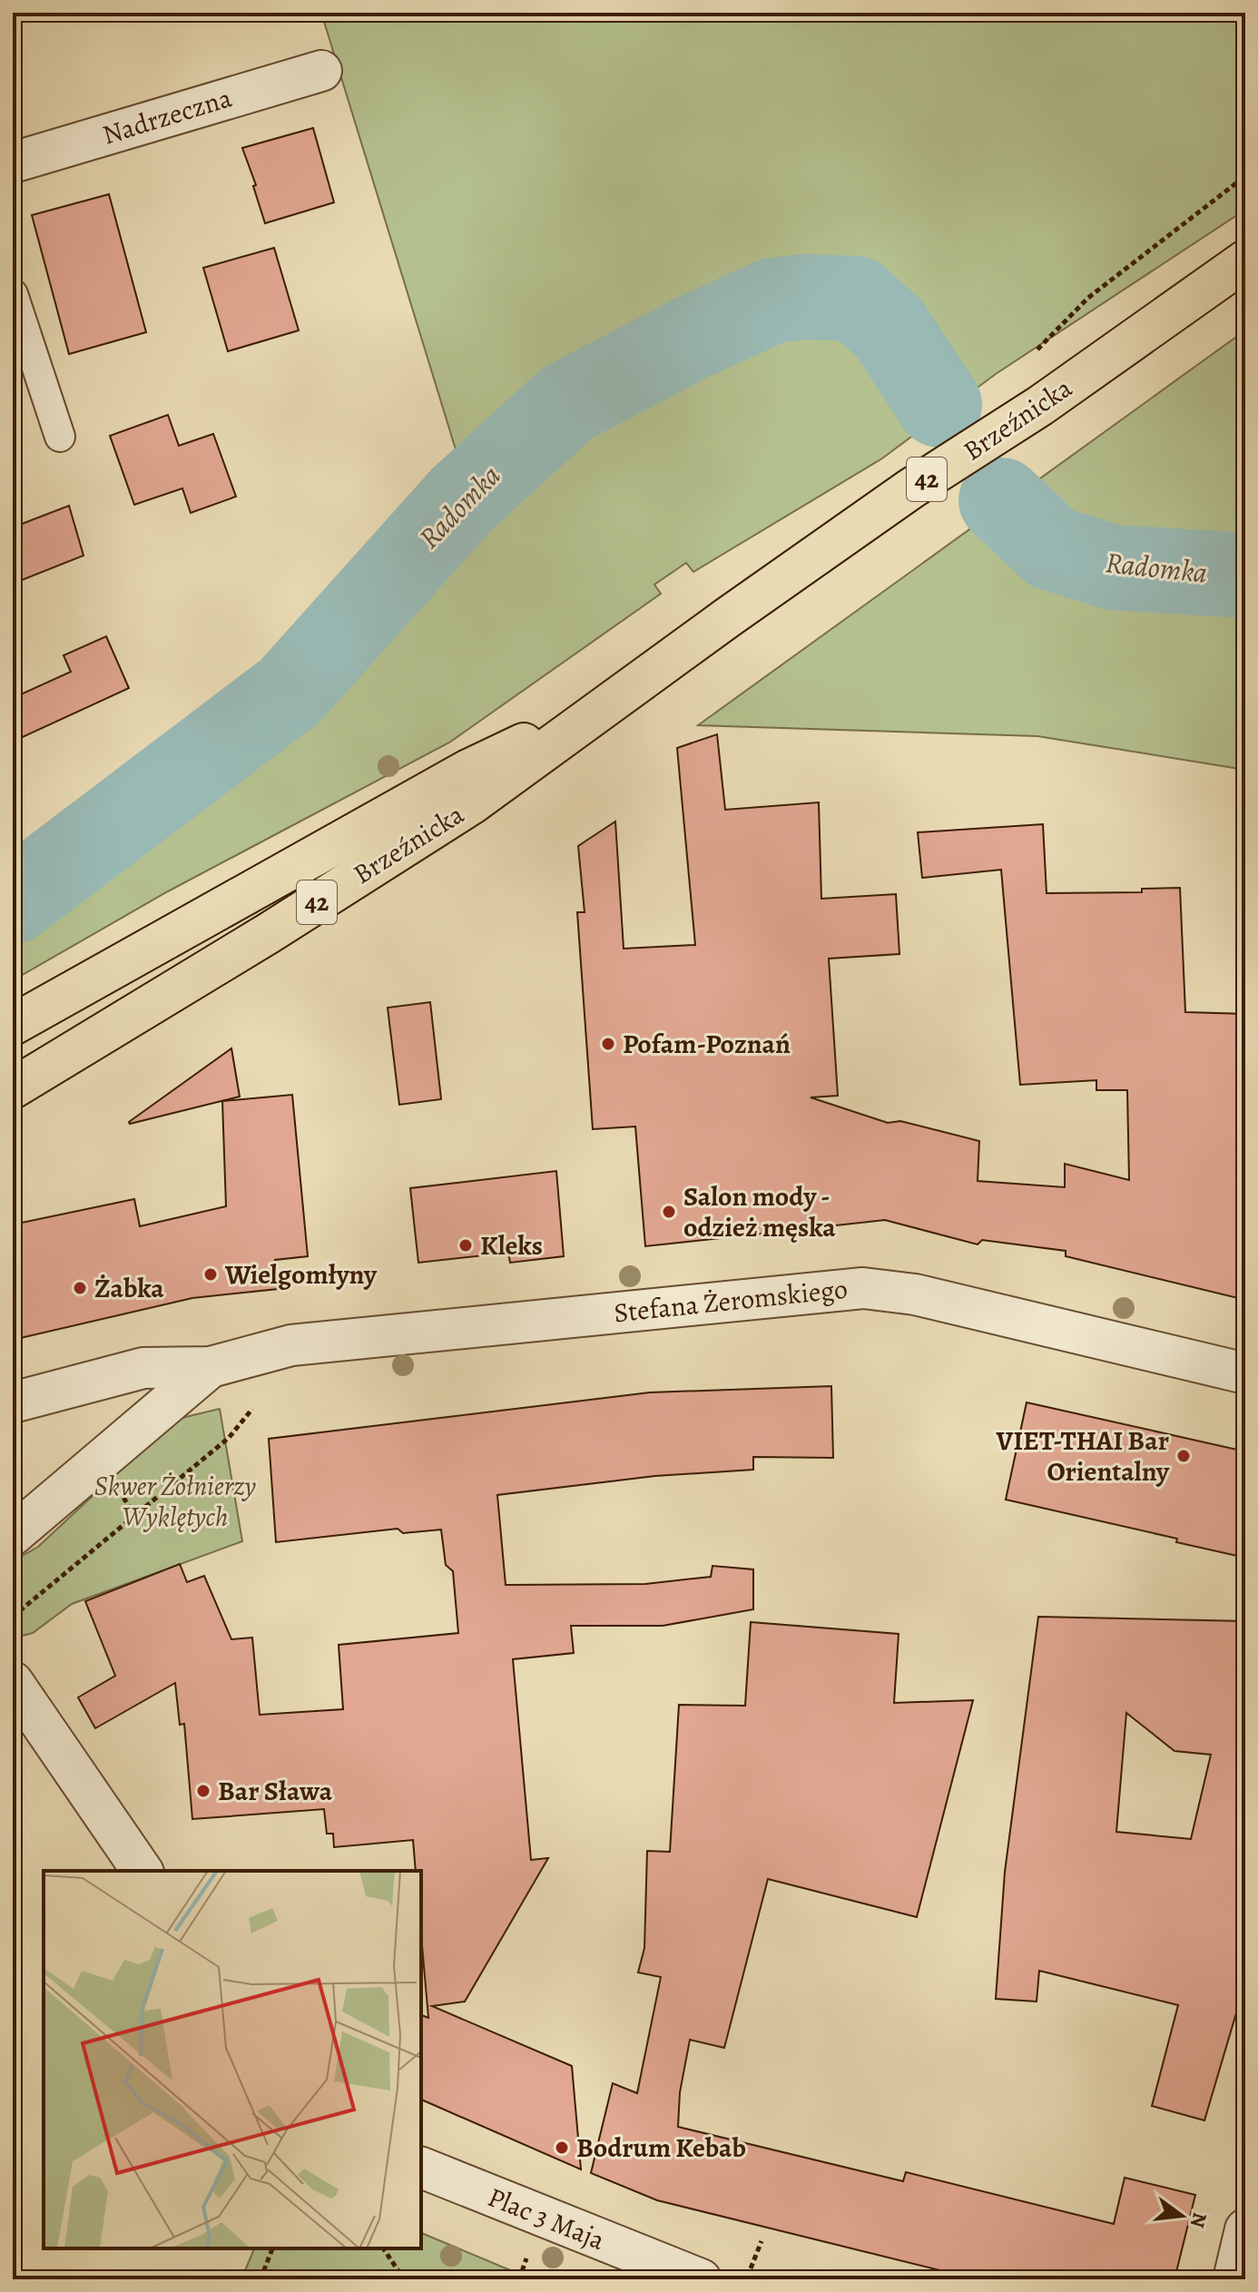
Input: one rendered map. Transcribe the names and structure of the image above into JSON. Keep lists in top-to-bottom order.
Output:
{
  "streets": {
    "main road": ["Brzeźnicka", "42"],
    "street": ["Nadrzeczna", "Stefana Żeromskiego", "Plac 3 Maja"]
  },
  "water": ["Radomka"],
  "parks": ["Skwer Żołnierzy Wyklętych"],
  "places": [
    "Pofam-Poznań",
    "Salon mody - odzież męska",
    "Kleks",
    "Wielgomłyny",
    "Żabka",
    "VIET-THAI Bar Orientalny",
    "Bar Sława",
    "Bodrum Kebab"
  ],
  "north": "right"
}
